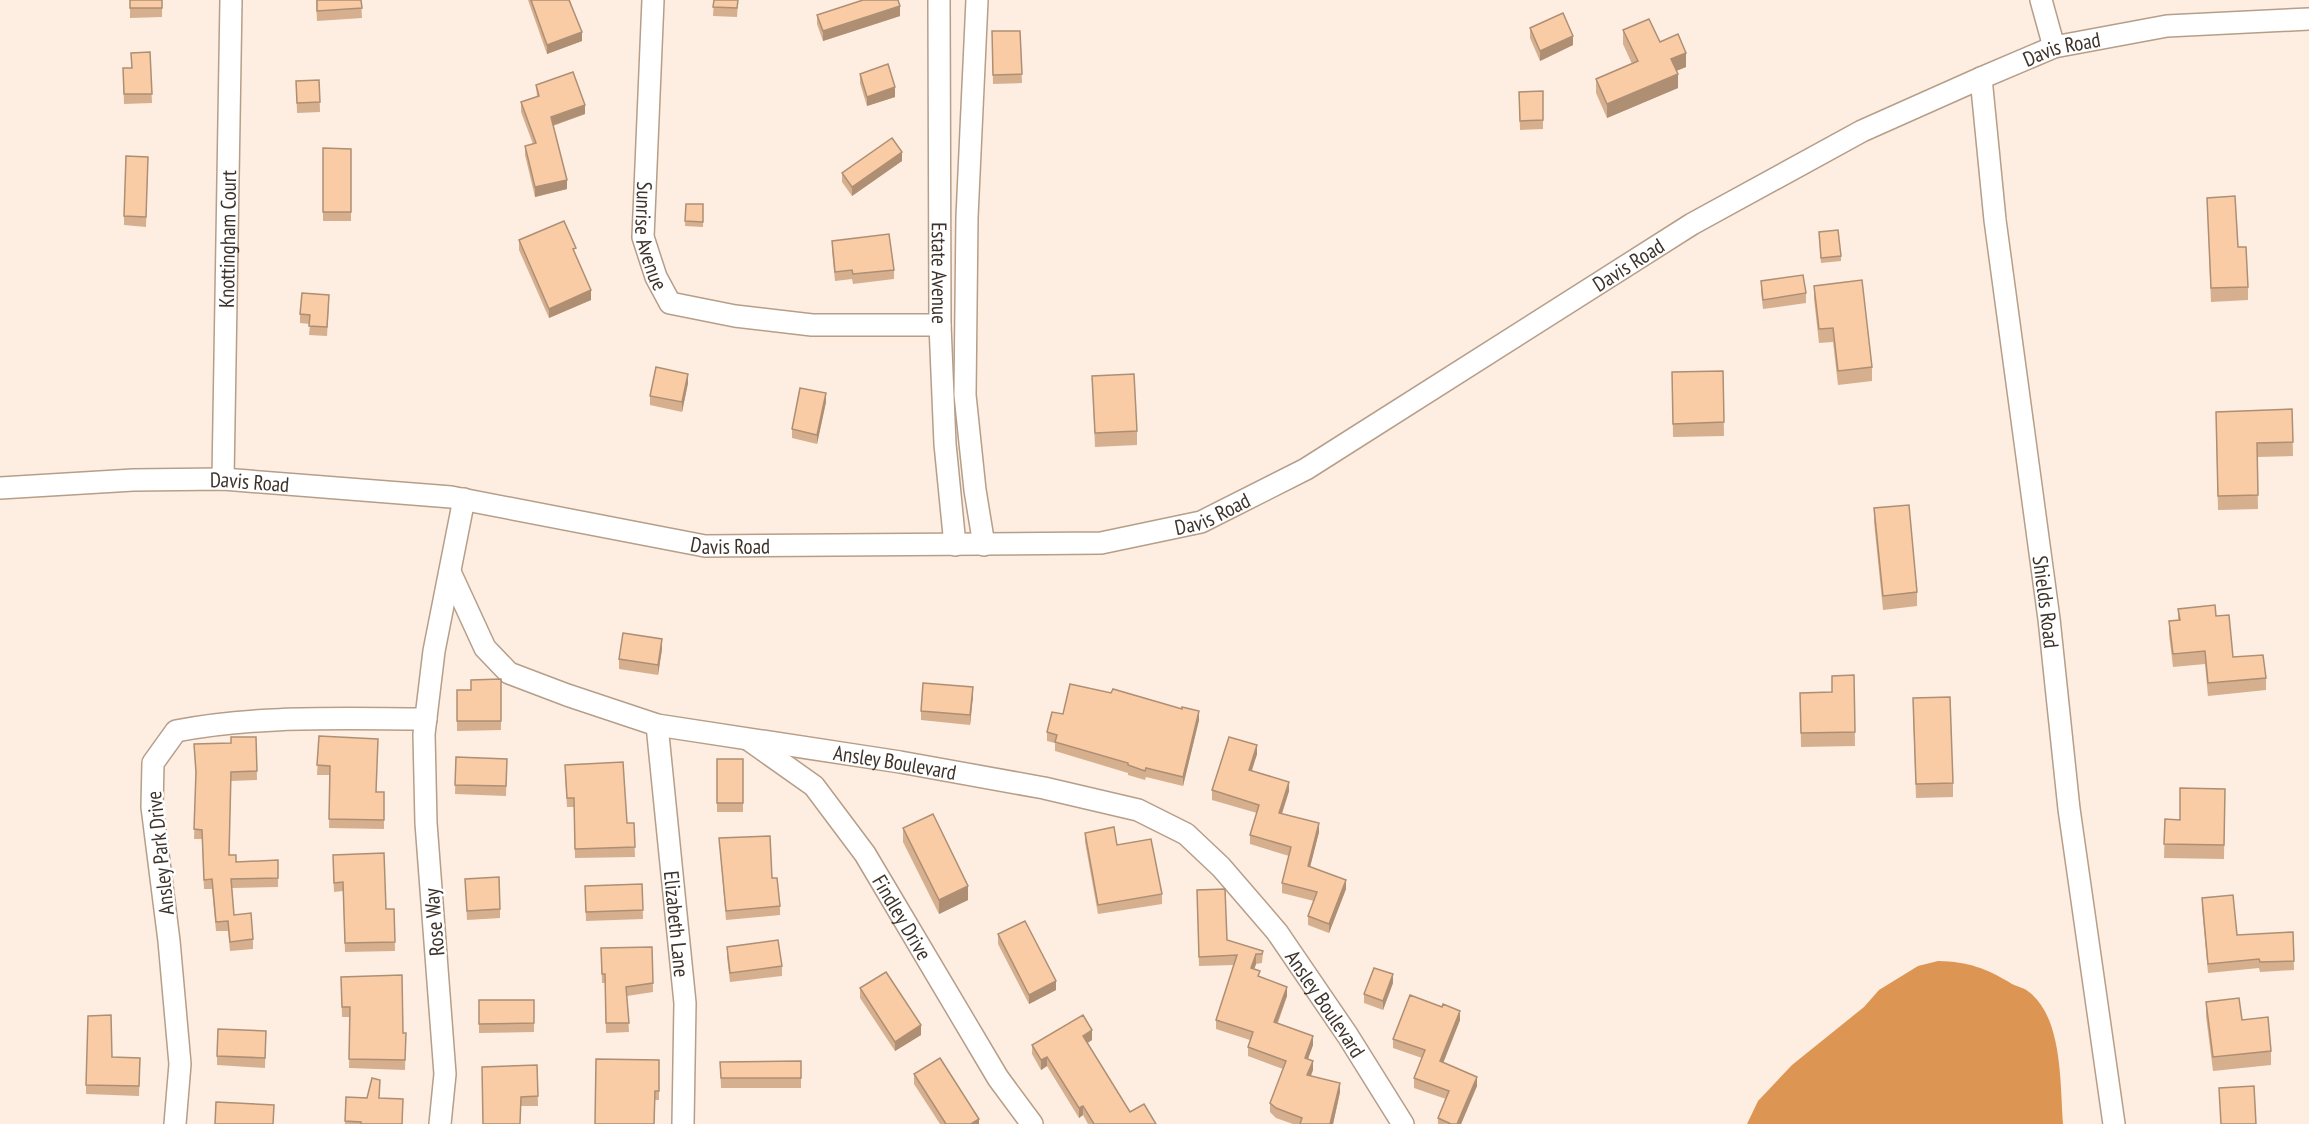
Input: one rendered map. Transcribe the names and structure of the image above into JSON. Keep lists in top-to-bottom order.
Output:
{
  "streets": {
    "street": [
      "Davis Road",
      "Sunrise Avenue",
      "Knottingham Court",
      "Estate Avenue",
      "Shields Road",
      "Ansley Boulevard",
      "Ansley Park Drive",
      "Findley Drive",
      "Rose Way",
      "Elizabeth Lane"
    ]
  },
  "crossings": [
    ["Davis Road", "Knottingham Court"],
    ["Davis Road", "Estate Avenue"],
    ["Davis Road", "Shields Road"],
    ["Sunrise Avenue", "Estate Avenue"],
    ["Ansley Boulevard", "Findley Drive"],
    ["Ansley Boulevard", "Elizabeth Lane"],
    ["Ansley Park Drive", "Rose Way"]
  ]
}
